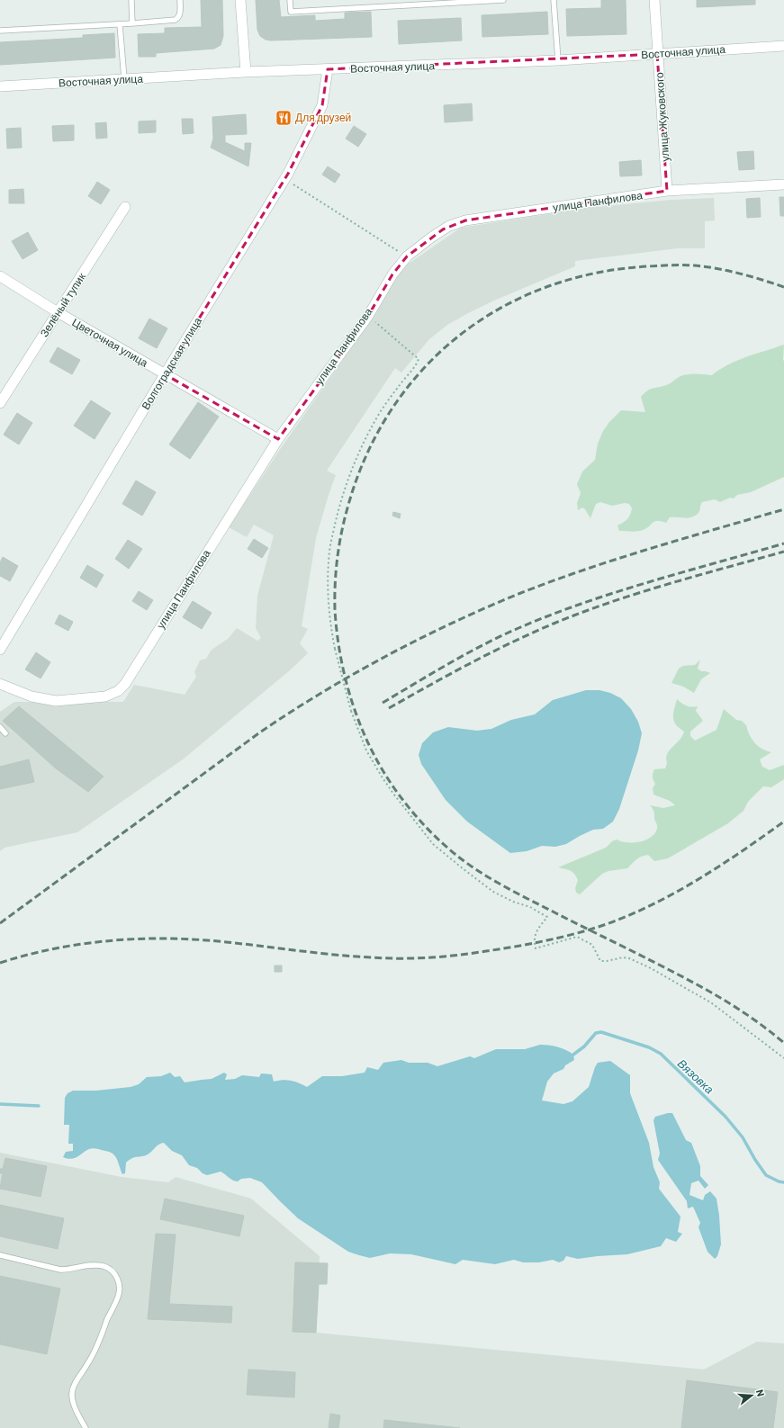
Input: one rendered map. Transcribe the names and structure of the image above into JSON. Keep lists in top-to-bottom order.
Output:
{
  "streets": {
    "street": [
      "Восточная улица",
      "улица Жуковского",
      "улица Панфилова",
      "Зелёный тупик",
      "Цветочная улица",
      "Волгоградская улица"
    ]
  },
  "crossings": [
    ["Восточная улица", "улица Жуковского"],
    ["Восточная улица", "Волгоградская улица"],
    ["улица Жуковского", "улица Панфилова"],
    ["улица Панфилова", "Цветочная улица"],
    ["Зелёный тупик", "Цветочная улица"],
    ["Цветочная улица", "Волгоградская улица"]
  ],
  "water": ["Вязовка"],
  "places": {
    "restaurant": ["Для друзей"]
  },
  "north": "right"
}
